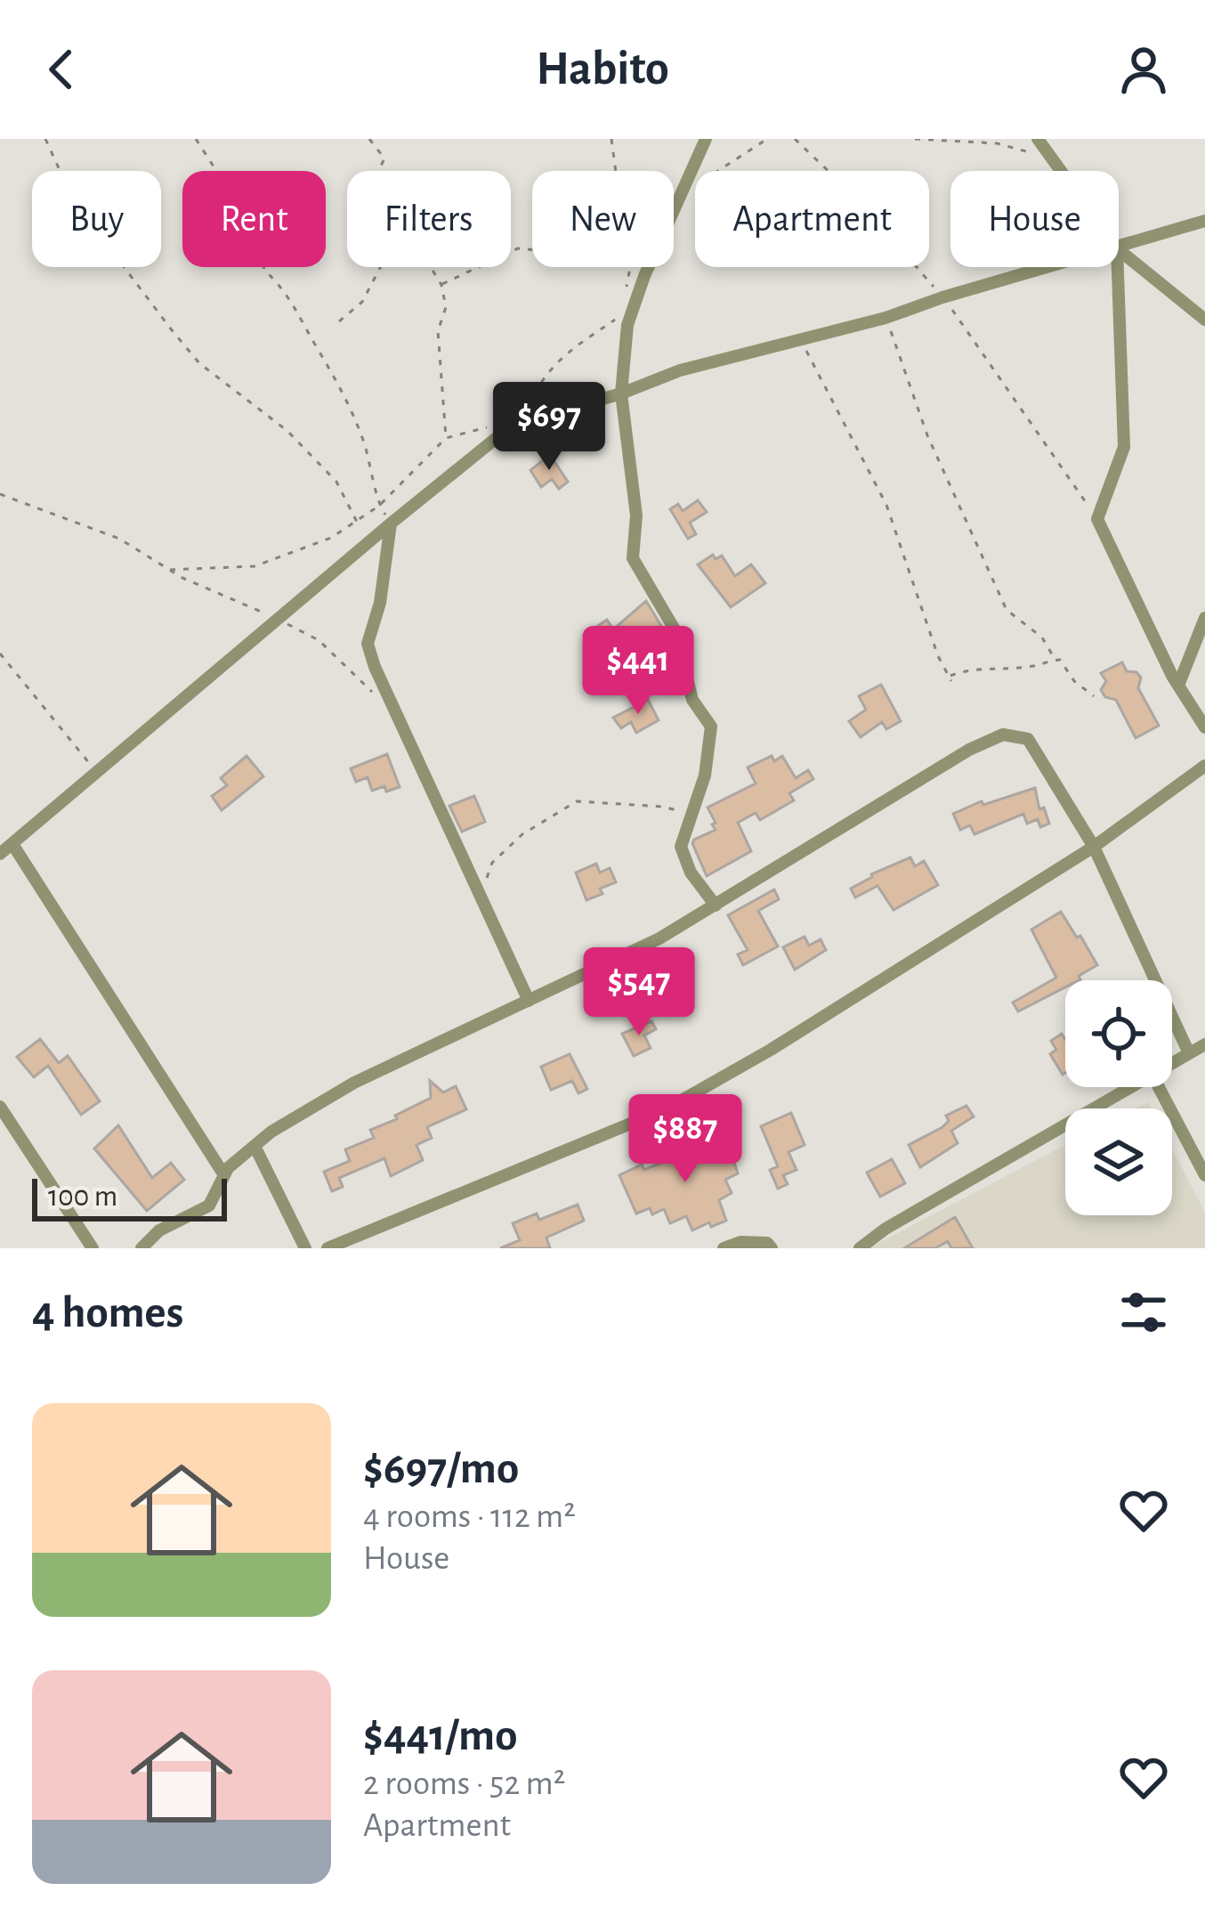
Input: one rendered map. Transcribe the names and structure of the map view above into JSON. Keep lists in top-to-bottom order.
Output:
{
  "scale_bar": "100 m",
  "page": {
    "header": "Habito",
    "chip": [
      "Buy",
      "Rent",
      "Filters",
      "New",
      "Apartment",
      "House"
    ],
    "price": [
      "$697",
      "$441",
      "$547",
      "$887"
    ],
    "scale": "100 m",
    "heading": "4 homes",
    "list": [
      {
        "name": "$697/mo",
        "note": "4 rooms · 112 m² · House"
      },
      {
        "name": "$441/mo",
        "note": "2 rooms · 52 m² · Apartment"
      }
    ]
  }
}
